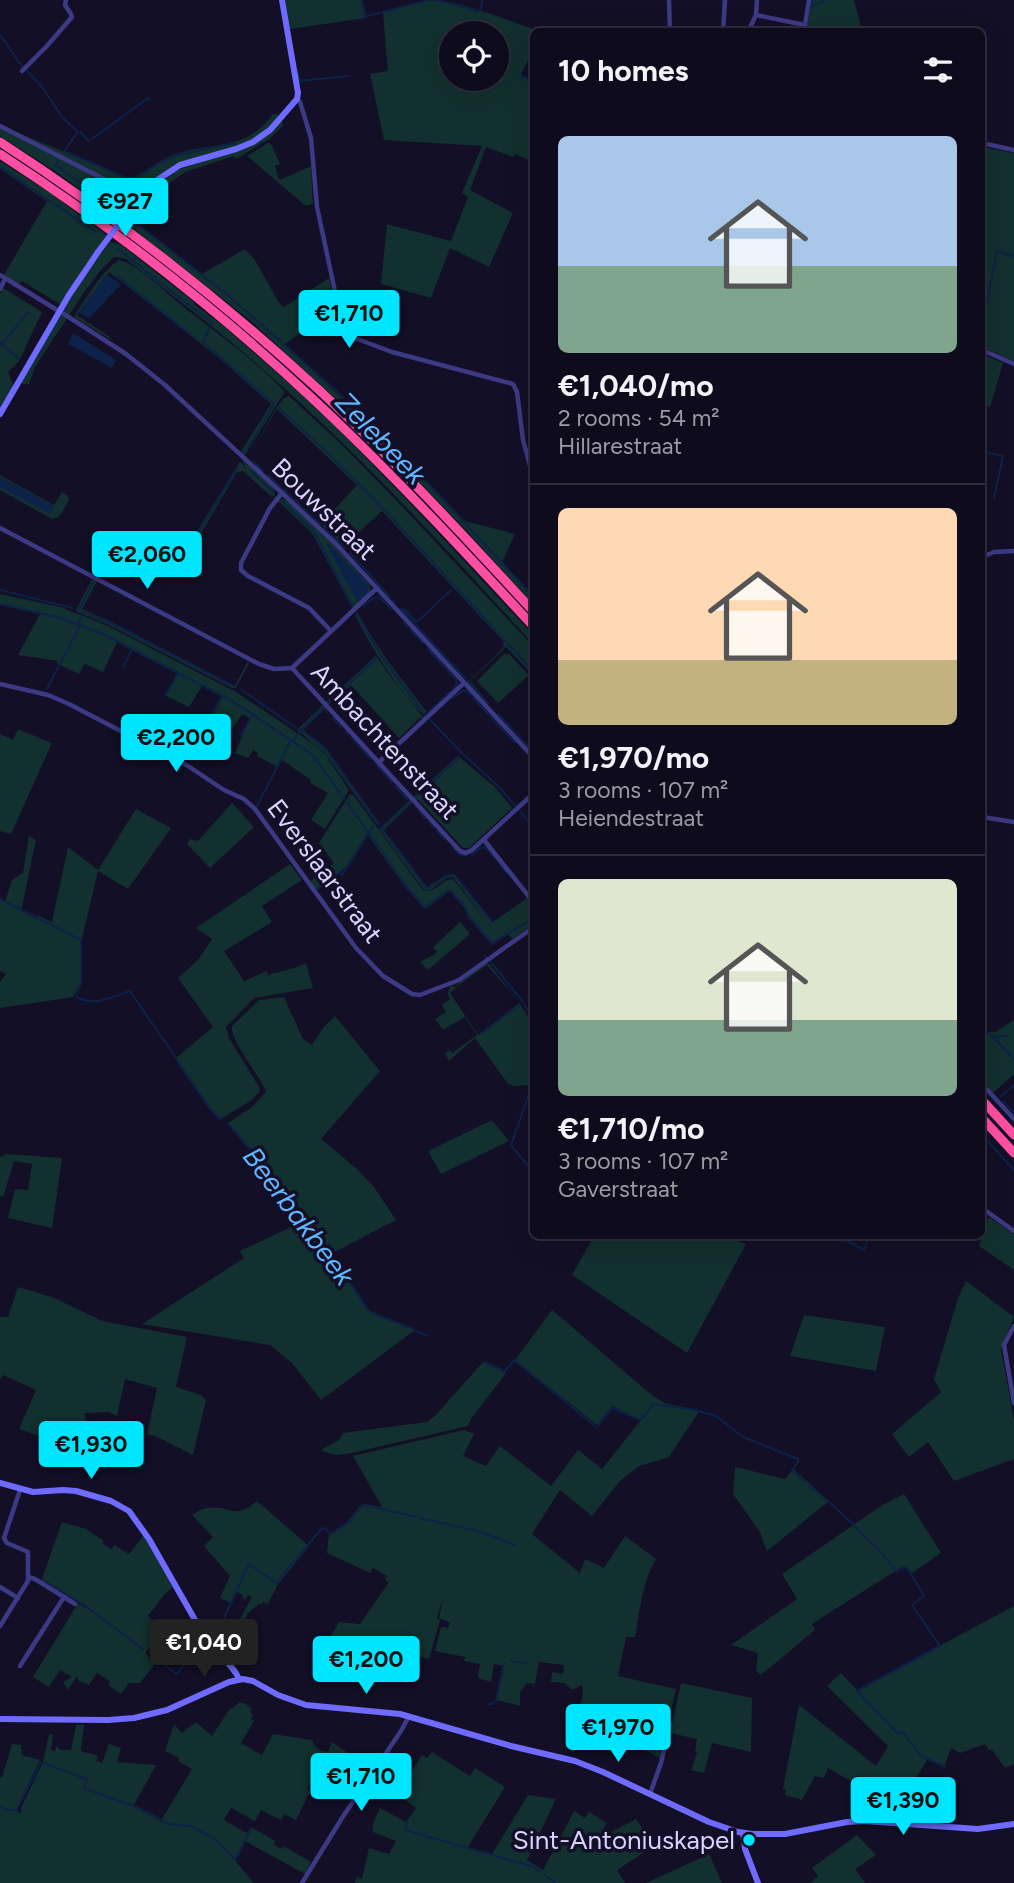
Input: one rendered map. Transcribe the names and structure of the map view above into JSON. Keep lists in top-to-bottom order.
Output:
{
  "streets": {
    "street": ["Bouwstraat", "Ambachtenstraat", "Everslaarstraat"]
  },
  "water": ["Zelebeek", "Beerbakbeek"],
  "places": ["Sint-Antoniuskapel"],
  "page": {
    "heading": "10 homes",
    "list": [
      {
        "name": "€1,040/mo",
        "note": "2 rooms · 54 m² · Hillarestraat"
      },
      {
        "name": "€1,970/mo",
        "note": "3 rooms · 107 m² · Heiendestraat"
      },
      {
        "name": "€1,710/mo",
        "note": "3 rooms · 107 m² · Gaverstraat"
      }
    ],
    "price": [
      "€927",
      "€1,710",
      "€2,060",
      "€2,200",
      "€1,930",
      "€1,040",
      "€1,200",
      "€1,970",
      "€1,710",
      "€1,390"
    ]
  }
}
